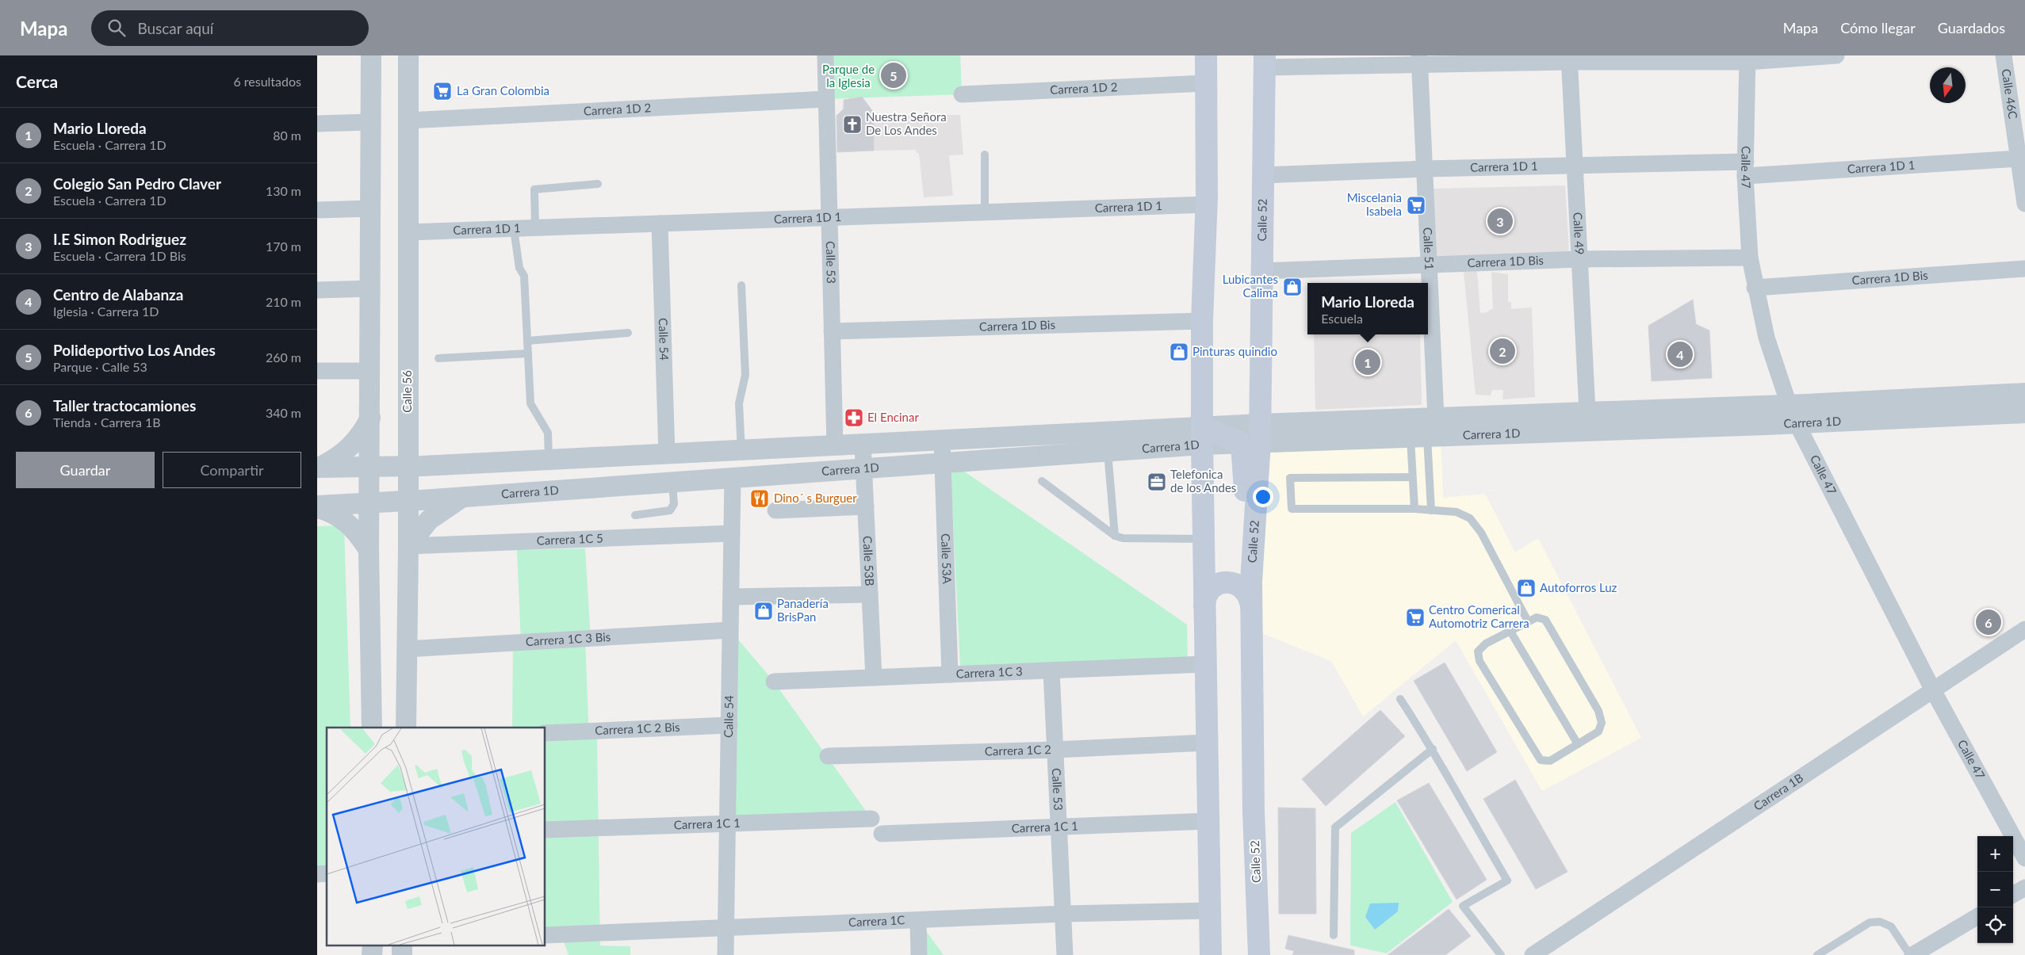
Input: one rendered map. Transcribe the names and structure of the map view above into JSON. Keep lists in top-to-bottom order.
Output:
{
  "streets": {
    "main road": ["Calle 52"],
    "street": [
      "Carrera 1D 2",
      "Calle 46C",
      "Carrera 1D 1",
      "Calle 47",
      "Calle 49",
      "Calle 51",
      "Carrera 1D Bis",
      "Calle 53",
      "Calle 54",
      "Calle 56",
      "Carrera 1D",
      "Carrera 1C 5",
      "Calle 53A",
      "Calle 53B",
      "Carrera 1C 3 Bis",
      "Carrera 1C 3",
      "Carrera 1C 2 Bis",
      "Carrera 1C 2",
      "Carrera 1B",
      "Carrera 1C 1",
      "Carrera 1C"
    ]
  },
  "crossings": [
    ["Carrera 1D 2", "Calle 53"],
    ["Carrera 1D 2", "Calle 56"],
    ["Calle 46C", "Carrera 1D 1"],
    ["Carrera 1D 1", "Calle 47"],
    ["Carrera 1D 1", "Calle 52"],
    ["Carrera 1D 1", "Calle 49"],
    ["Carrera 1D 1", "Calle 51"],
    ["Carrera 1D 1", "Calle 53"],
    ["Carrera 1D 1", "Calle 54"],
    ["Carrera 1D 1", "Calle 56"],
    ["Calle 47", "Carrera 1D Bis"],
    ["Calle 47", "Carrera 1D"],
    ["Calle 47", "Carrera 1B"],
    ["Calle 52", "Carrera 1D Bis"],
    ["Calle 52", "Carrera 1D"],
    ["Calle 49", "Carrera 1D Bis"],
    ["Calle 49", "Carrera 1D"],
    ["Calle 51", "Carrera 1D Bis"],
    ["Calle 51", "Carrera 1D"],
    ["Carrera 1D Bis", "Calle 53"],
    ["Calle 53", "Carrera 1D"],
    ["Calle 53", "Carrera 1C 3"],
    ["Calle 53", "Carrera 1C 2"],
    ["Calle 53", "Carrera 1C 1"],
    ["Calle 53", "Carrera 1C"],
    ["Calle 54", "Carrera 1D"],
    ["Calle 54", "Carrera 1C 5"],
    ["Calle 54", "Carrera 1C 3 Bis"],
    ["Calle 54", "Carrera 1C 2 Bis"],
    ["Calle 54", "Carrera 1C 1"],
    ["Calle 54", "Carrera 1C"],
    ["Calle 56", "Carrera 1D"],
    ["Calle 56", "Carrera 1C 5"],
    ["Calle 56", "Carrera 1C 3 Bis"],
    ["Carrera 1D", "Calle 53A"],
    ["Carrera 1D", "Calle 53B"],
    ["Calle 53A", "Carrera 1C 3"],
    ["Calle 53B", "Carrera 1C 3"]
  ],
  "parks": ["Parque de la Iglesia"],
  "places": {
    "supermarket": ["La Gran Colombia", "Miscelania Isabela", "Centro Comerical Automotriz Carrera"],
    "church": ["Nuestra Señora De Los Andes"],
    "shop": [
      "Lubicantes Calima",
      "Pinturas quindio",
      "Autoforros Luz",
      "Panadería BrisPan"
    ],
    "pharmacy": ["El Encinar"],
    "office": ["Telefonica de los Andes"],
    "restaurant": ["Dino´ s Burguer"]
  },
  "north": "bottom",
  "page": {
    "header": "Mapa",
    "search": "Buscar aquí",
    "nav": ["Mapa", "Cómo llegar", "Guardados"],
    "heading": ["Cerca", "6 resultados"],
    "pins": [
      "5",
      "3",
      "2",
      "4",
      "1",
      "6"
    ],
    "list": [
      {
        "mark": "1",
        "name": "Mario Lloreda",
        "note": "Escuela · Carrera 1D",
        "value": "80 m"
      },
      {
        "mark": "2",
        "name": "Colegio San Pedro Claver",
        "note": "Escuela · Carrera 1D",
        "value": "130 m"
      },
      {
        "mark": "3",
        "name": "I.E Simon Rodriguez",
        "note": "Escuela · Carrera 1D Bis",
        "value": "170 m"
      },
      {
        "mark": "4",
        "name": "Centro de Alabanza",
        "note": "Iglesia · Carrera 1D",
        "value": "210 m"
      },
      {
        "mark": "5",
        "name": "Polideportivo Los Andes",
        "note": "Parque · Calle 53",
        "value": "260 m"
      },
      {
        "mark": "6",
        "name": "Taller tractocamiones",
        "note": "Tienda · Carrera 1B",
        "value": "340 m"
      }
    ],
    "popup": ["Mario Lloreda", "Escuela"],
    "buttons": ["Guardar", "Compartir"],
    "map_buttons": ["+", "−"]
  }
}
